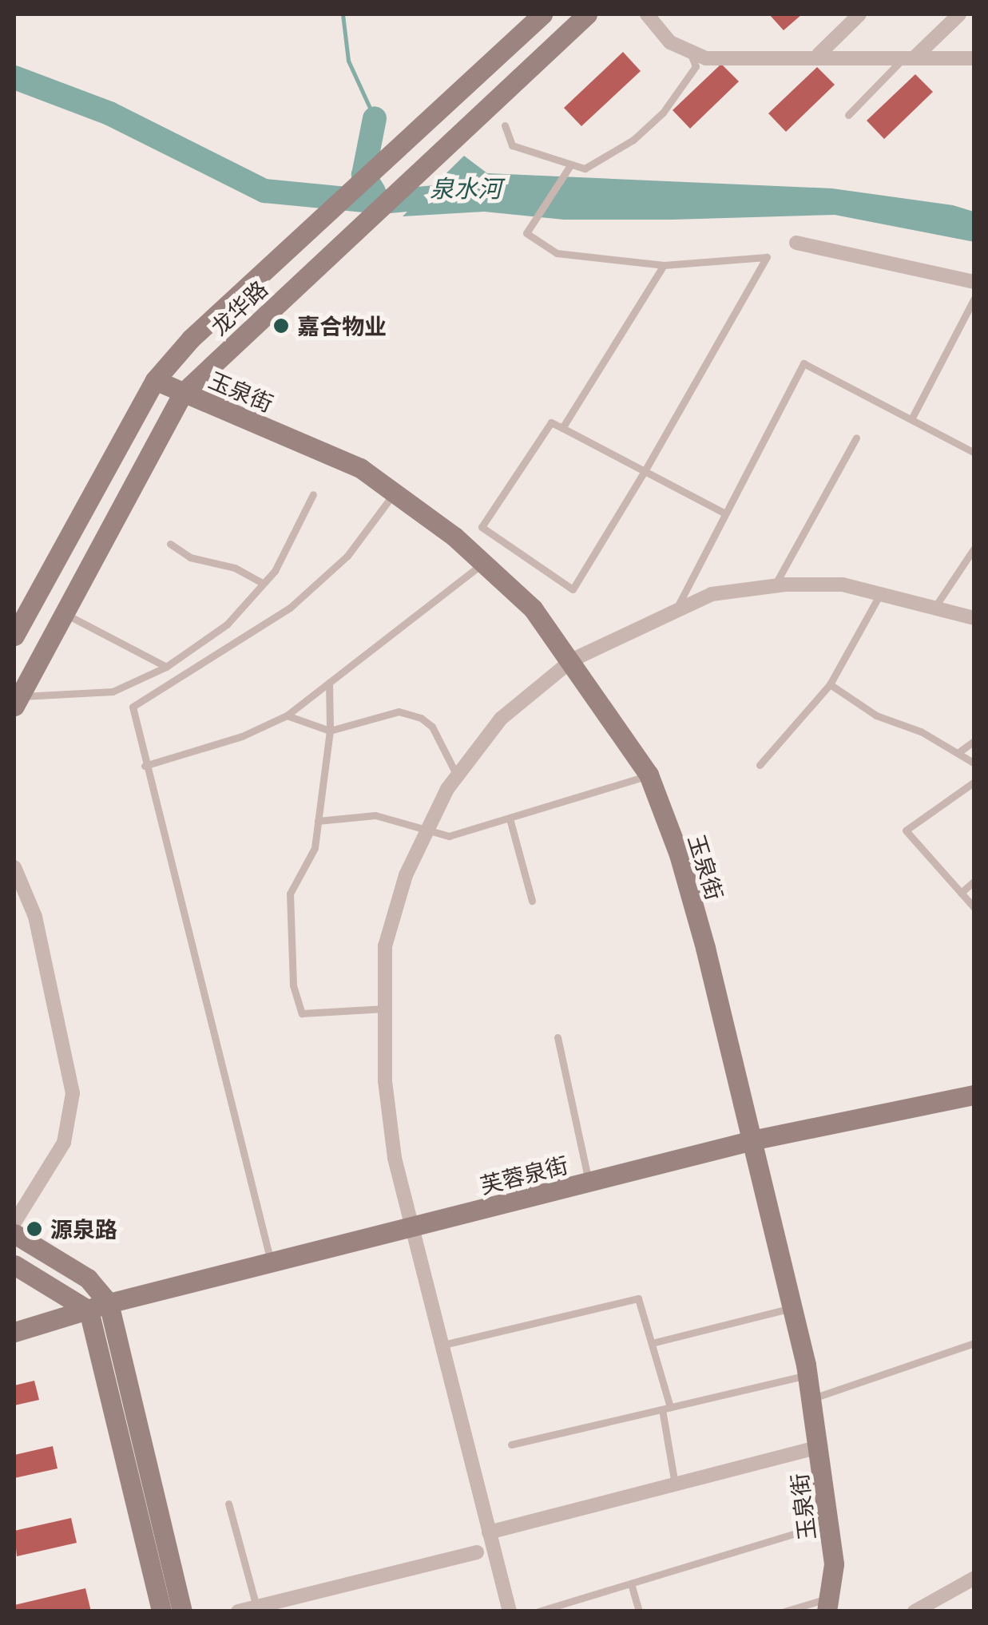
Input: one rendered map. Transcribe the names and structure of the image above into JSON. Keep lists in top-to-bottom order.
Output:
{
  "streets": {
    "street": ["龙华路", "玉泉街", "芙蓉泉街"]
  },
  "crossings": [
    ["龙华路", "玉泉街"],
    ["玉泉街", "芙蓉泉街"]
  ],
  "water": ["泉水河"],
  "places": ["嘉合物业", "源泉路"]
}
